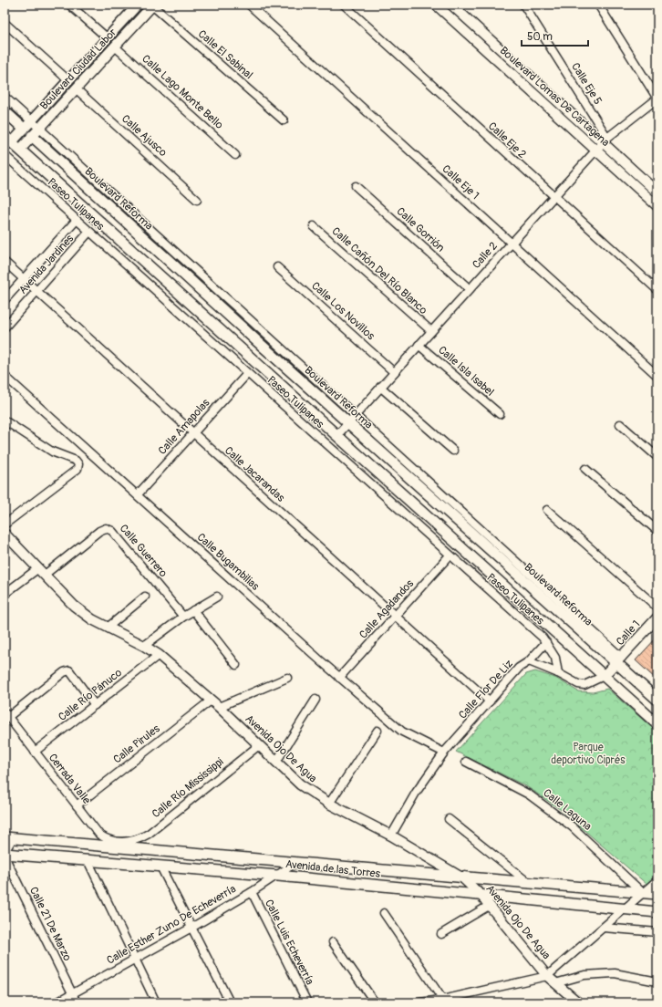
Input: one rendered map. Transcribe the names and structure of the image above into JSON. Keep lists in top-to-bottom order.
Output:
{
  "streets": {
    "main road": ["Boulevard Reforma", "Avenida de las Torres"],
    "street": [
      "Calle El Sabinal",
      "Boulevard Ciudad Labor",
      "Calle Eje 5",
      "Calle Lago Monte Bello",
      "Boulevard Lomas De Cartagena",
      "Calle Ajusco",
      "Calle Eje 2",
      "Calle Eje 1",
      "Paseo Tulipanes",
      "Calle Gorrión",
      "Calle 2",
      "Avenida Jardines",
      "Calle Cañón Del Río Blanco",
      "Calle Los Novillos",
      "Calle Isla Isabel",
      "Calle Amapolas",
      "Calle Jacarandas",
      "Calle Guerrero",
      "Calle Bugambilias",
      "Calle Agadandos",
      "Calle 1",
      "Calle Flor De Liz",
      "Calle Río Pánuco",
      "Calle Pirules",
      "Avenida Ojo De Agua",
      "Cerrada Valle",
      "Calle Río Mississippi",
      "Calle Laguna",
      "Calle 21 De Marzo",
      "Calle Esther Zuno De Echeverría",
      "Calle Luis Echeverría"
    ]
  },
  "crossings": [
    ["Calle El Sabinal", "Boulevard Ciudad Labor"],
    ["Boulevard Ciudad Labor", "Calle Lago Monte Bello"],
    ["Boulevard Ciudad Labor", "Calle Ajusco"],
    ["Boulevard Ciudad Labor", "Boulevard Reforma"],
    ["Calle Eje 5", "Boulevard Lomas De Cartagena"],
    ["Calle Eje 5", "Calle 2"],
    ["Boulevard Lomas De Cartagena", "Calle 2"],
    ["Calle Eje 2", "Calle 2"],
    ["Calle Eje 1", "Calle 2"],
    ["Boulevard Reforma", "Calle 2"],
    ["Boulevard Reforma", "Calle 1"],
    ["Paseo Tulipanes", "Avenida Jardines"],
    ["Paseo Tulipanes", "Calle Amapolas"],
    ["Paseo Tulipanes", "Calle Agadandos"],
    ["Paseo Tulipanes", "Calle Flor De Liz"],
    ["Calle Gorrión", "Calle 2"],
    ["Calle 2", "Calle Cañón Del Río Blanco"],
    ["Calle 2", "Calle Los Novillos"],
    ["Calle 2", "Calle Isla Isabel"],
    ["Avenida Jardines", "Calle Jacarandas"],
    ["Calle Amapolas", "Calle Jacarandas"],
    ["Calle Amapolas", "Calle Bugambilias"],
    ["Calle Jacarandas", "Calle Agadandos"],
    ["Calle Jacarandas", "Calle Flor De Liz"],
    ["Calle Guerrero", "Avenida Ojo De Agua"],
    ["Calle Bugambilias", "Calle Agadandos"],
    ["Calle Bugambilias", "Calle Flor De Liz"],
    ["Calle Flor De Liz", "Avenida Ojo De Agua"],
    ["Calle Río Pánuco", "Avenida Ojo De Agua"],
    ["Calle Río Pánuco", "Cerrada Valle"],
    ["Calle Pirules", "Avenida Ojo De Agua"],
    ["Calle Pirules", "Cerrada Valle"],
    ["Avenida Ojo De Agua", "Calle Río Mississippi"],
    ["Avenida Ojo De Agua", "Avenida de las Torres"],
    ["Cerrada Valle", "Calle Río Mississippi"],
    ["Calle Laguna", "Avenida de las Torres"],
    ["Avenida de las Torres", "Calle 21 De Marzo"],
    ["Avenida de las Torres", "Calle Esther Zuno De Echeverría"],
    ["Calle 21 De Marzo", "Calle Esther Zuno De Echeverría"],
    ["Calle Esther Zuno De Echeverría", "Calle Luis Echeverría"]
  ],
  "parks": ["Parque deportivo Ciprés"],
  "scale_bar": "50 m"
}
